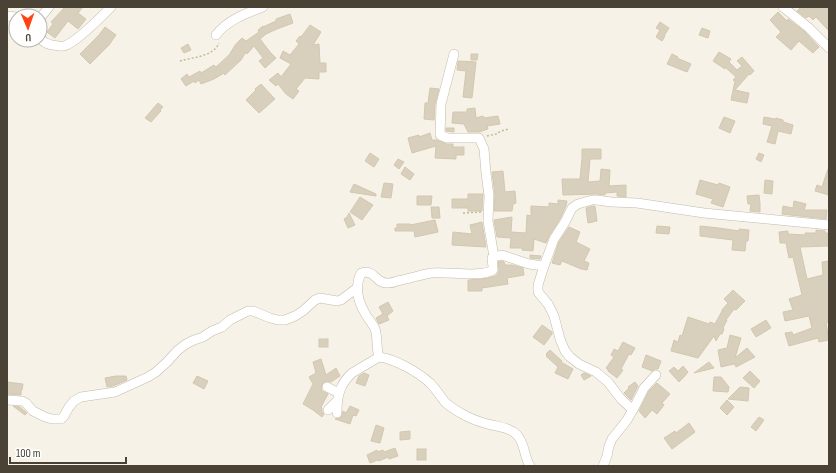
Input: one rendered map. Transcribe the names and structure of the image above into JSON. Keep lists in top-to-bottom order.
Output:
{
  "scale_bar": "100 m",
  "north": "bottom"
}
